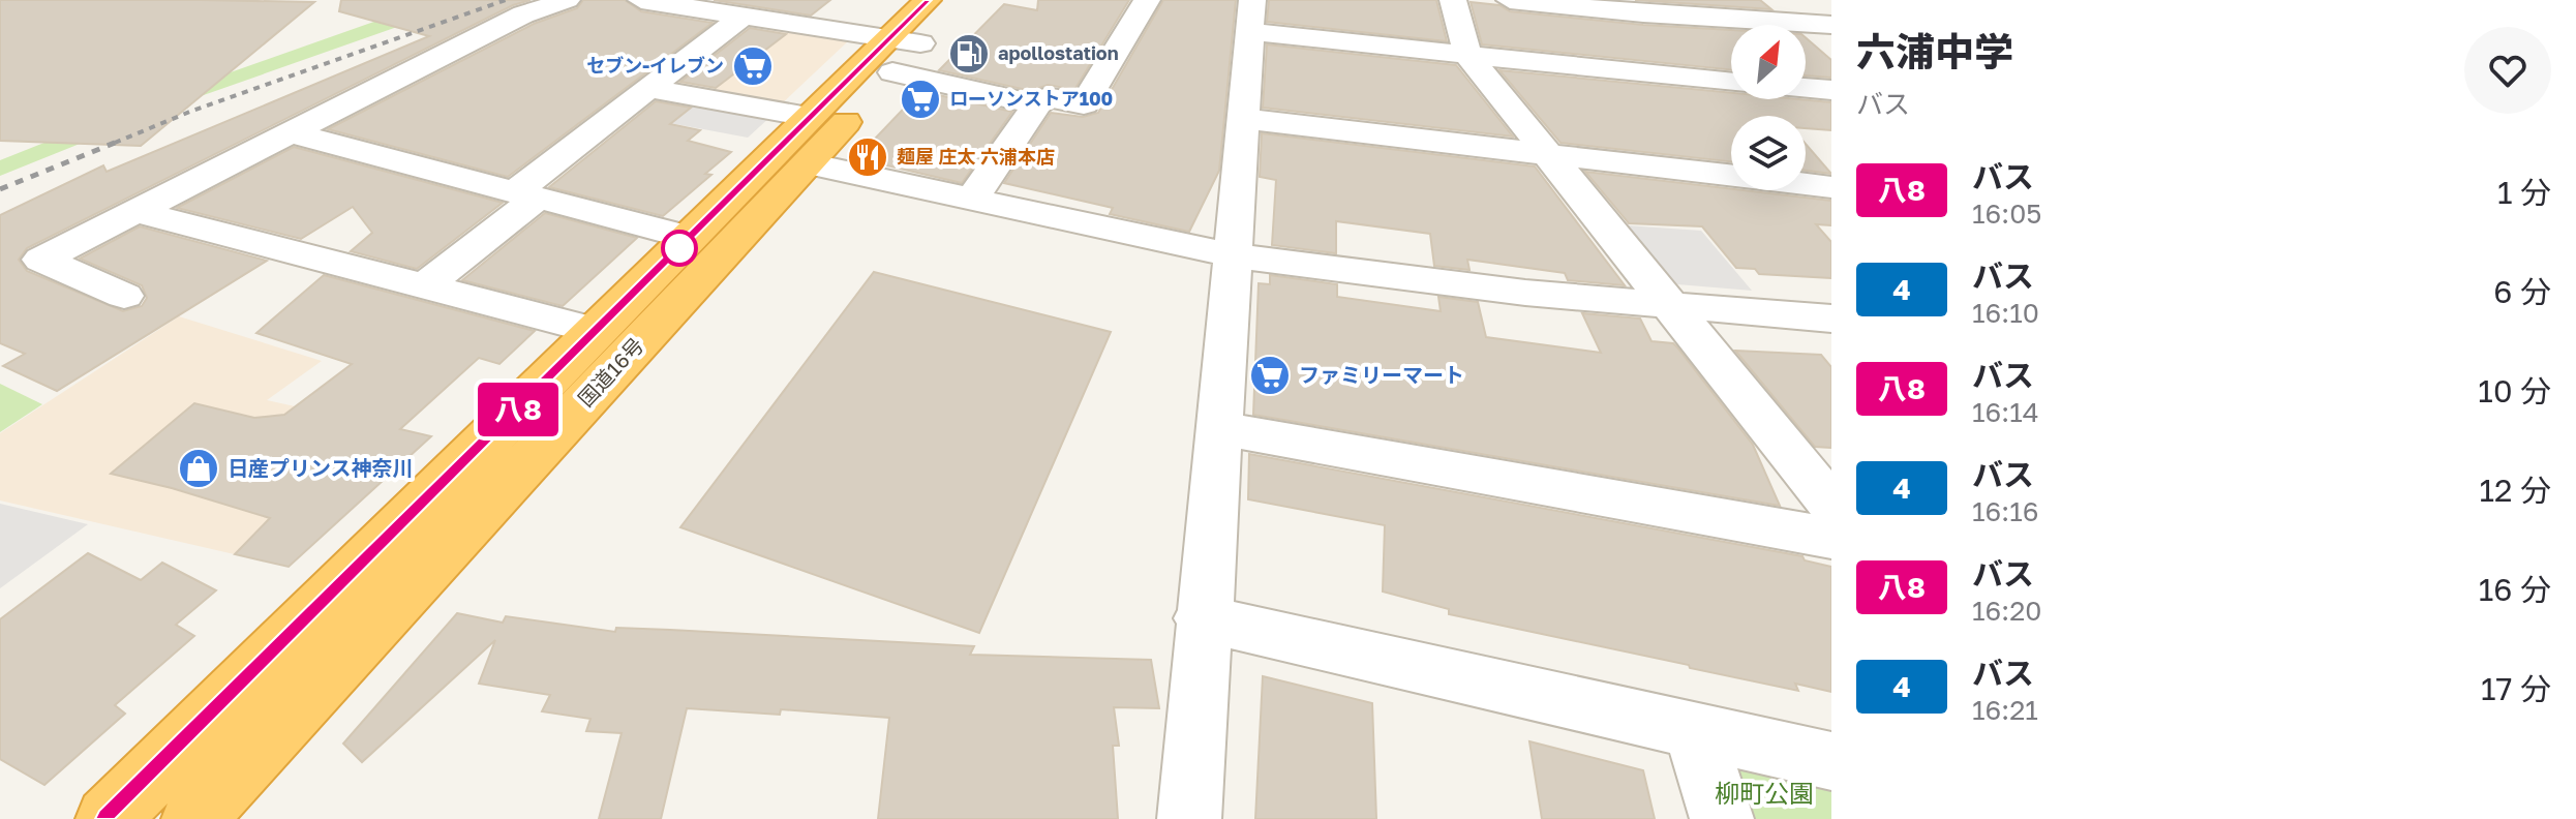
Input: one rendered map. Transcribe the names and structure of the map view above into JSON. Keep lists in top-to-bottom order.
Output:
{
  "streets": {
    "highway": ["国道16号"]
  },
  "parks": ["柳町公園"],
  "places": {
    "fuel station": ["apollostation"],
    "supermarket": ["セブン-イレブン", "ローソンストア100", "ファミリーマート"],
    "restaurant": ["麺屋 庄太 六浦本店"],
    "shop": ["日産プリンス神奈川"]
  },
  "lines": ["bus line 八8"],
  "north": "top right",
  "page": {
    "on_map": "八8",
    "heading": ["六浦中学", "バス"],
    "list": [
      {
        "mark": "八8",
        "name": "バス",
        "note": "16:05",
        "value": "1 分"
      },
      {
        "mark": "4",
        "name": "バス",
        "note": "16:10",
        "value": "6 分"
      },
      {
        "mark": "八8",
        "name": "バス",
        "note": "16:14",
        "value": "10 分"
      },
      {
        "mark": "4",
        "name": "バス",
        "note": "16:16",
        "value": "12 分"
      },
      {
        "mark": "八8",
        "name": "バス",
        "note": "16:20",
        "value": "16 分"
      },
      {
        "mark": "4",
        "name": "バス",
        "note": "16:21",
        "value": "17 分"
      }
    ]
  }
}
